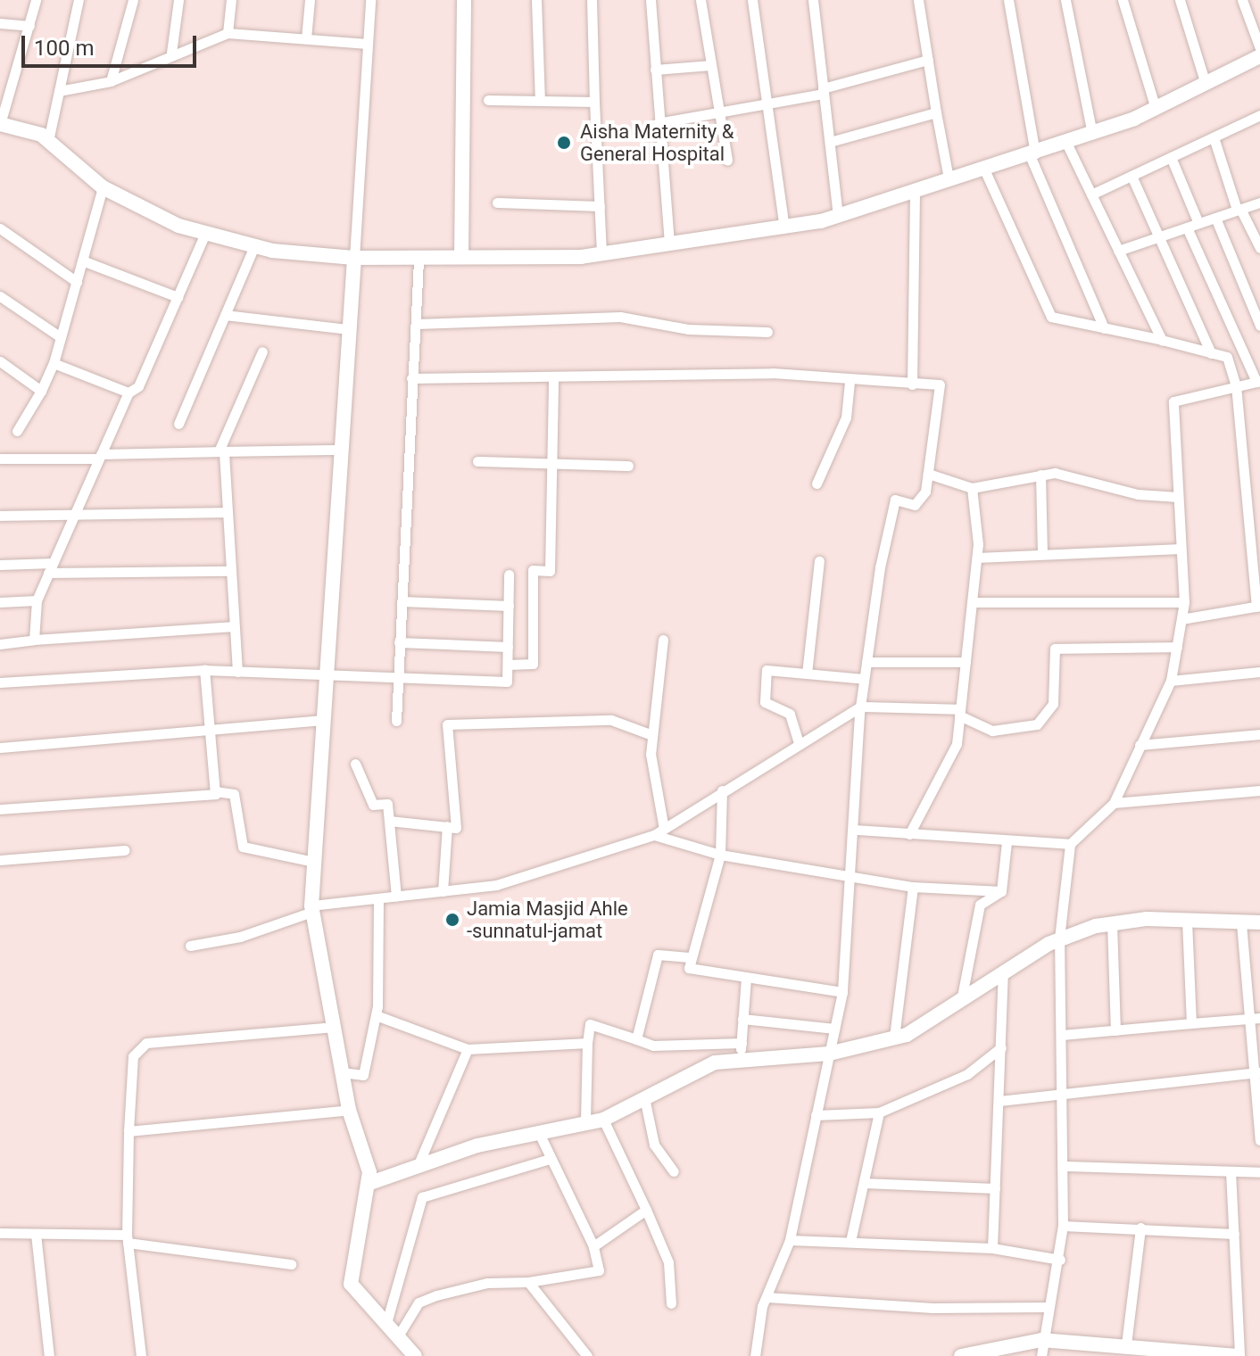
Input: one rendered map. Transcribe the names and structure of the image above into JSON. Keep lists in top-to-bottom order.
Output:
{
  "places": ["Aisha Maternity & General Hospital", "Jamia Masjid Ahle -sunnatul-jamat"],
  "scale_bar": "100 m"
}
